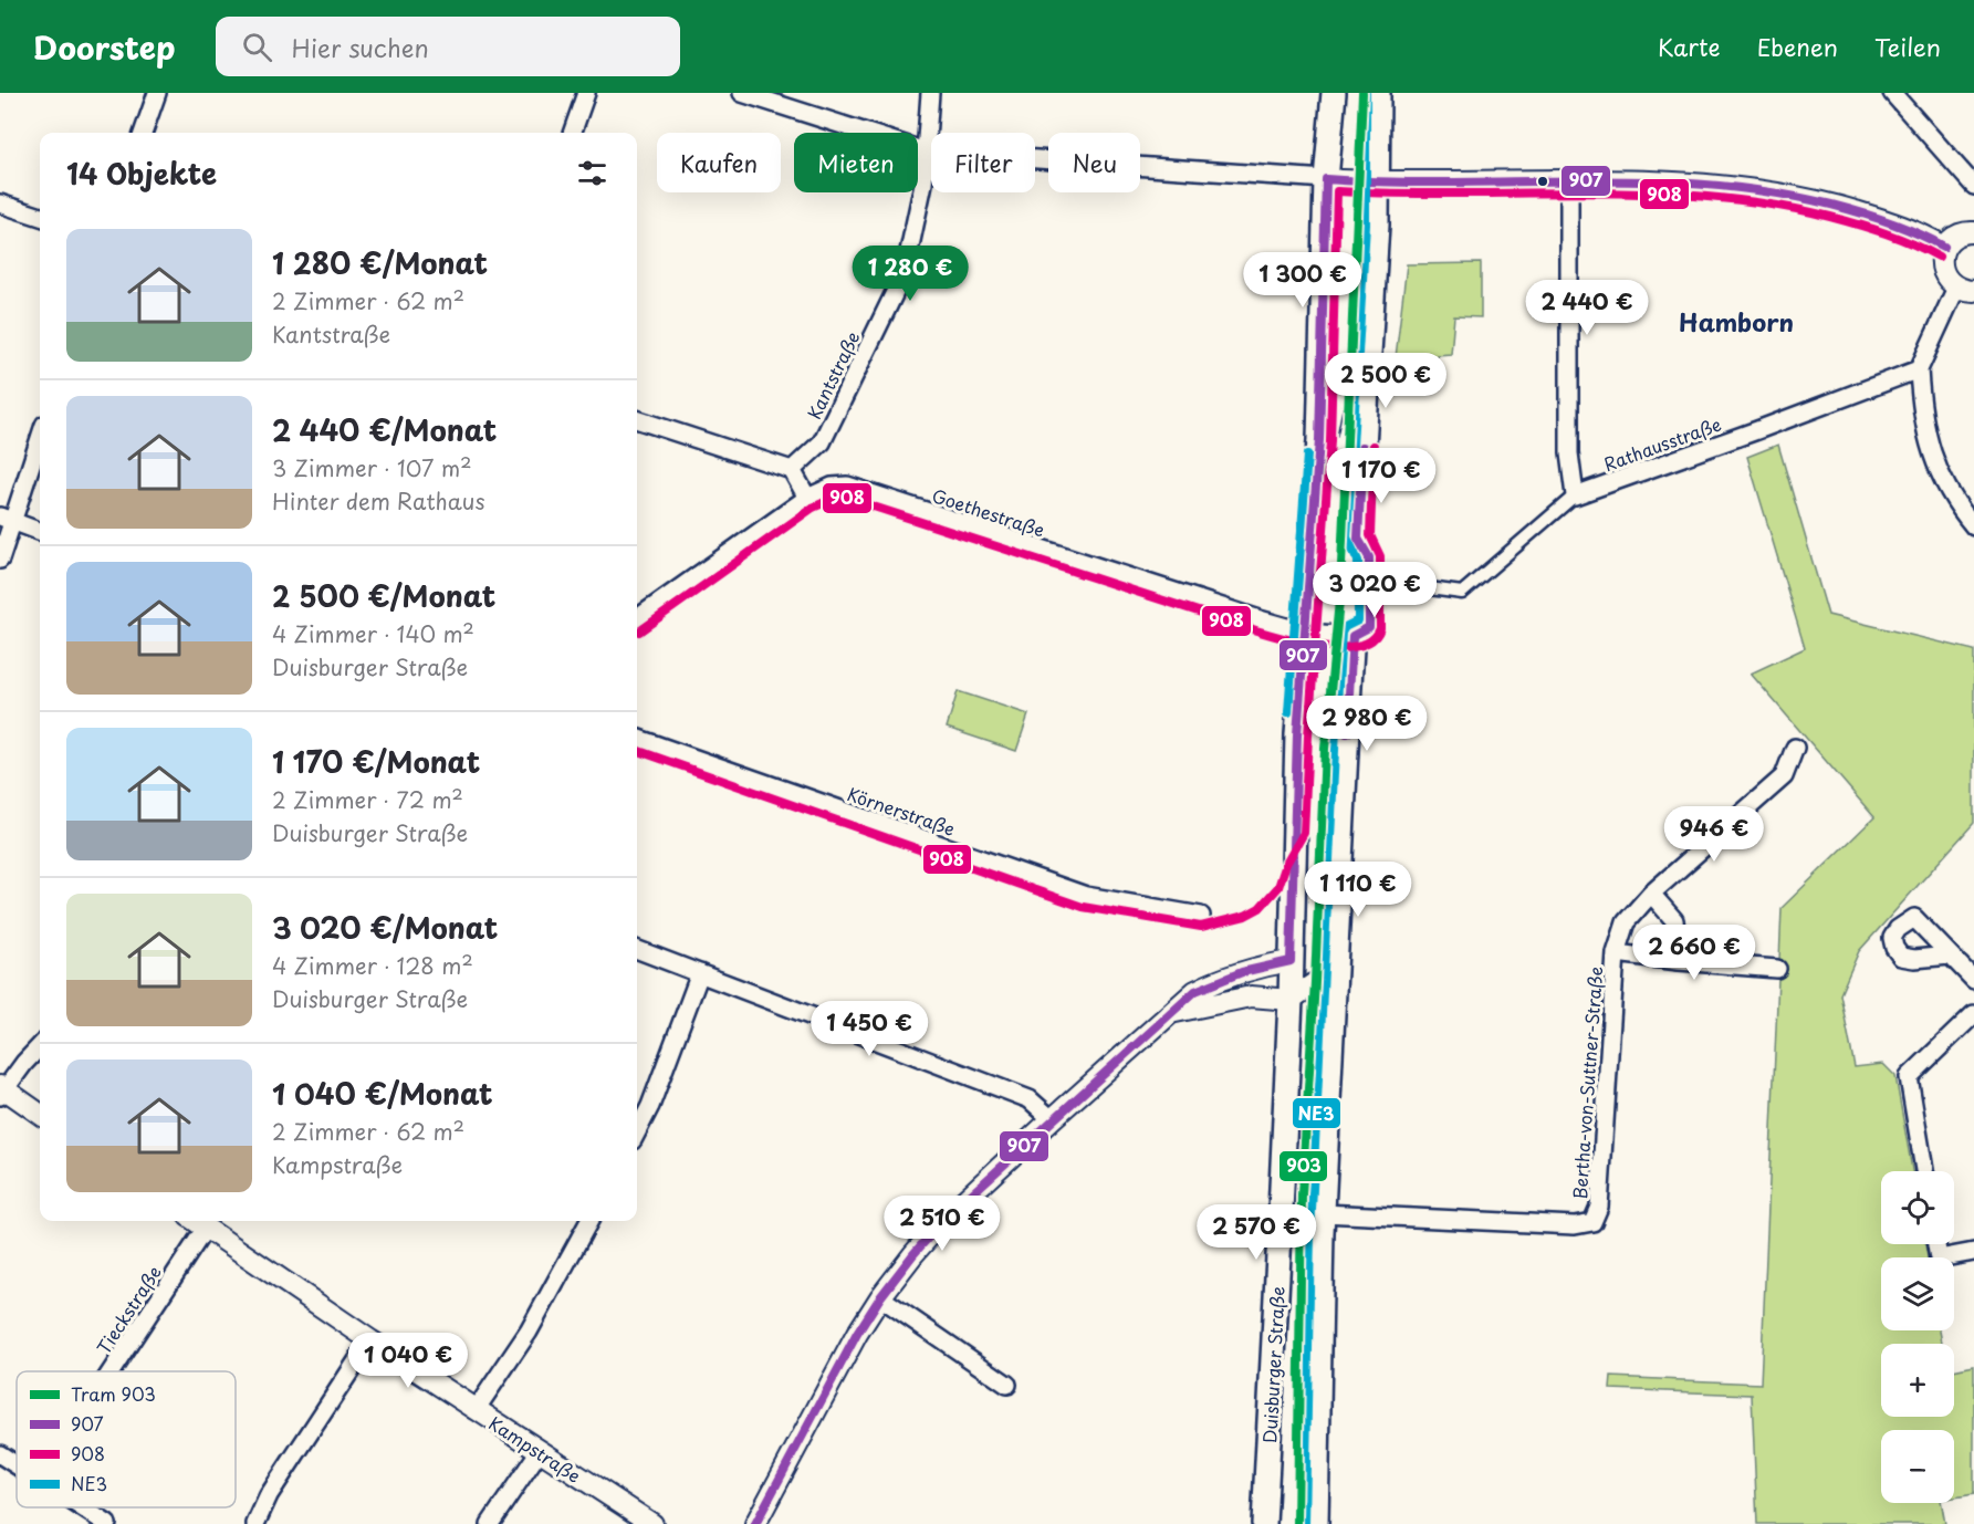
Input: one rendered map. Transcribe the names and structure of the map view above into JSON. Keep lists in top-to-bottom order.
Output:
{
  "streets": {
    "main road": ["Duisburger Straße"],
    "street": [
      "Kantstraße",
      "Rathausstraße",
      "Goethestraße",
      "Körnerstraße",
      "Bertha-von-Suttner-Straße",
      "Tieckstraße",
      "Kampstraße"
    ]
  },
  "crossings": [
    ["Goethestraße", "Duisburger Straße"],
    ["Tieckstraße", "Kampstraße"]
  ],
  "districts": ["Hamborn"],
  "lines": [
    "tram line 903",
    "transit line NE3",
    "transit line 907",
    "transit line 908"
  ],
  "legend": [
    "Tram 903",
    "907",
    "908",
    "NE3"
  ],
  "page": {
    "header": "Doorstep",
    "search": "Hier suchen",
    "nav": ["Karte", "Ebenen", "Teilen"],
    "chip": [
      "Kaufen",
      "Mieten",
      "Filter",
      "Neu"
    ],
    "heading": "14 Objekte",
    "list": [
      {
        "name": "1 280 €/Monat",
        "note": "2 Zimmer · 62 m² · Kantstraße"
      },
      {
        "name": "2 440 €/Monat",
        "note": "3 Zimmer · 107 m² · Hinter dem Rathaus"
      },
      {
        "name": "2 500 €/Monat",
        "note": "4 Zimmer · 140 m² · Duisburger Straße"
      },
      {
        "name": "1 170 €/Monat",
        "note": "2 Zimmer · 72 m² · Duisburger Straße"
      },
      {
        "name": "3 020 €/Monat",
        "note": "4 Zimmer · 128 m² · Duisburger Straße"
      },
      {
        "name": "1 040 €/Monat",
        "note": "2 Zimmer · 62 m² · Kampstraße"
      }
    ],
    "price": [
      "1 280 €",
      "1 300 €",
      "2 440 €",
      "2 500 €",
      "1 170 €",
      "3 020 €",
      "2 980 €",
      "946 €",
      "1 110 €",
      "2 660 €",
      "1 450 €",
      "2 510 €",
      "2 570 €",
      "1 040 €"
    ],
    "map_buttons": ["+", "−"]
  }
}
